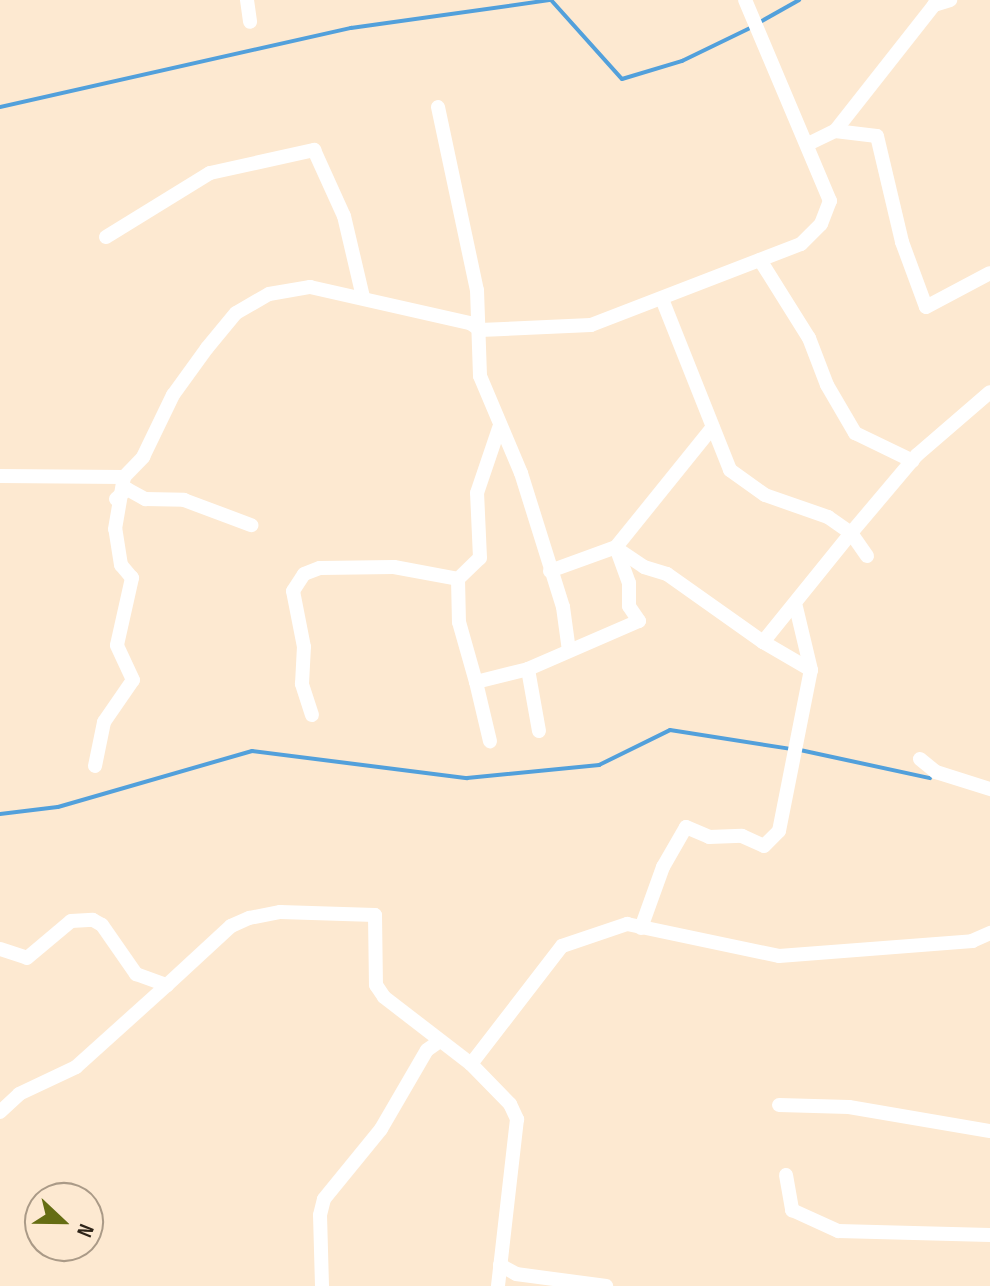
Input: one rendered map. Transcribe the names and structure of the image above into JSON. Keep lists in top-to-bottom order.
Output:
{
  "north": "right"
}
